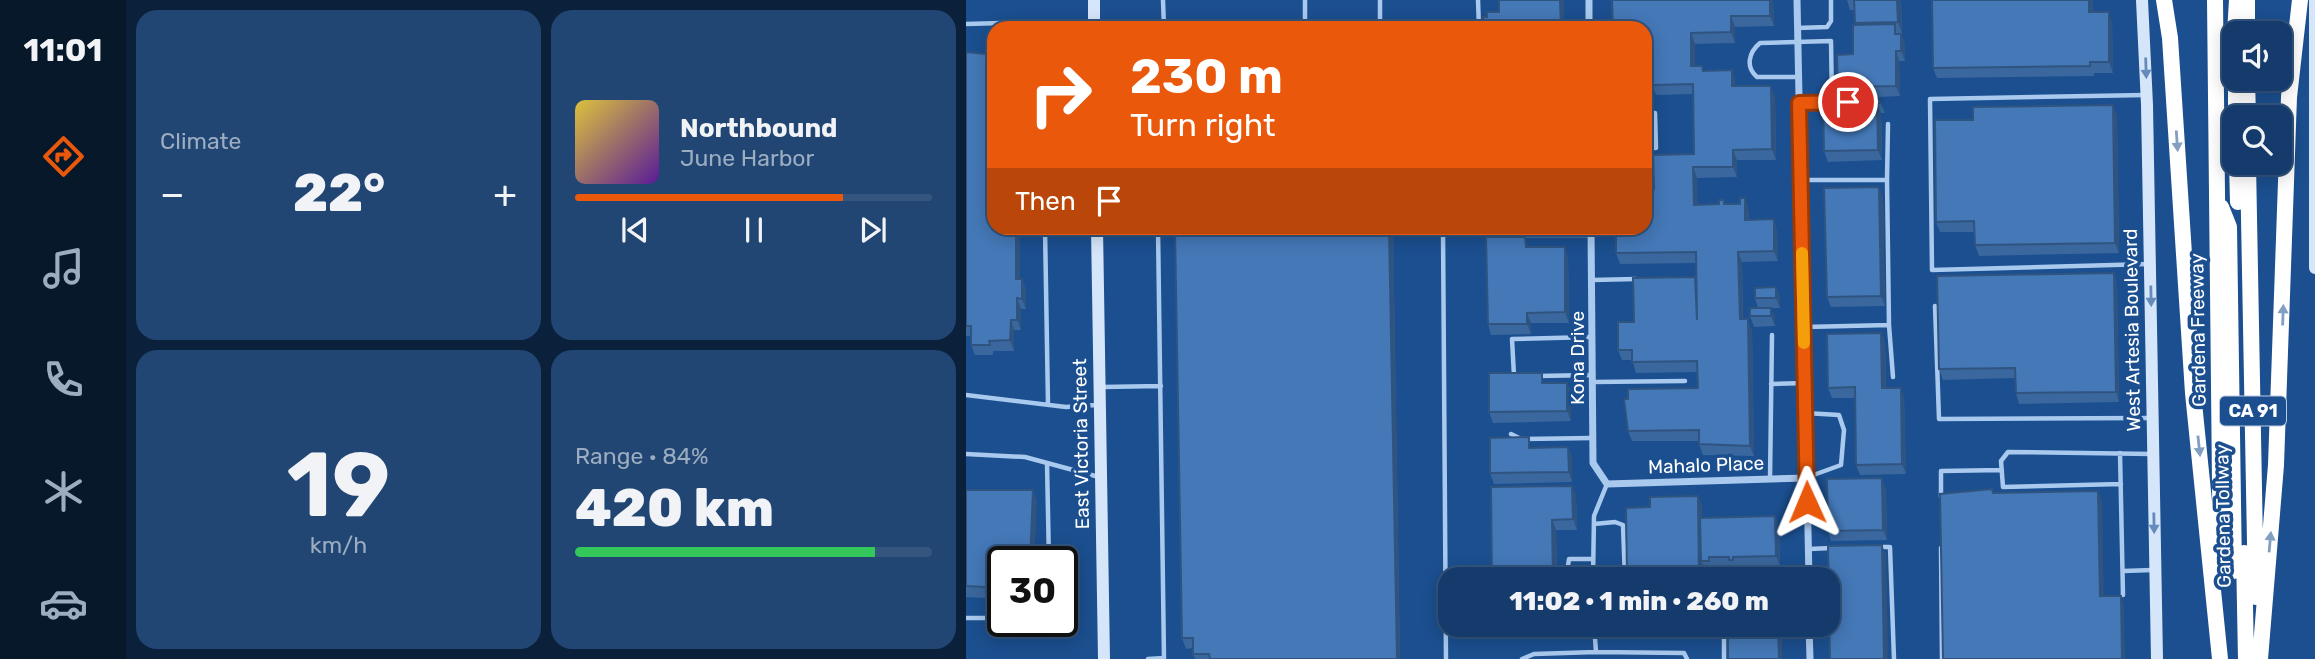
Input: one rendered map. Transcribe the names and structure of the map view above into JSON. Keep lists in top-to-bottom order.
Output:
{
  "streets": {
    "highway": ["Gardena Freeway", "CA 91", "Gardena Tollway"],
    "main road": ["West Artesia Boulevard", "East Victoria Street"],
    "street": ["Kona Drive", "Mahalo Place"]
  },
  "crossings": [
    ["Gardena Freeway", "Gardena Tollway"],
    ["Kona Drive", "Mahalo Place"]
  ],
  "one_way": ["West Artesia Boulevard"],
  "page": {
    "tabs": "11:01",
    "tile": [
      "Climate",
      ["19", "km/h"],
      ["Range · 84%", "420 km"]
    ],
    "turn": ["230 m", "Turn right"],
    "song": ["Northbound", "June Harbor"],
    "heat": ["−", "22°", "+"],
    "then": "Then",
    "limit": "30",
    "trip": "11:02 · 1 min · 260 m"
  }
}
